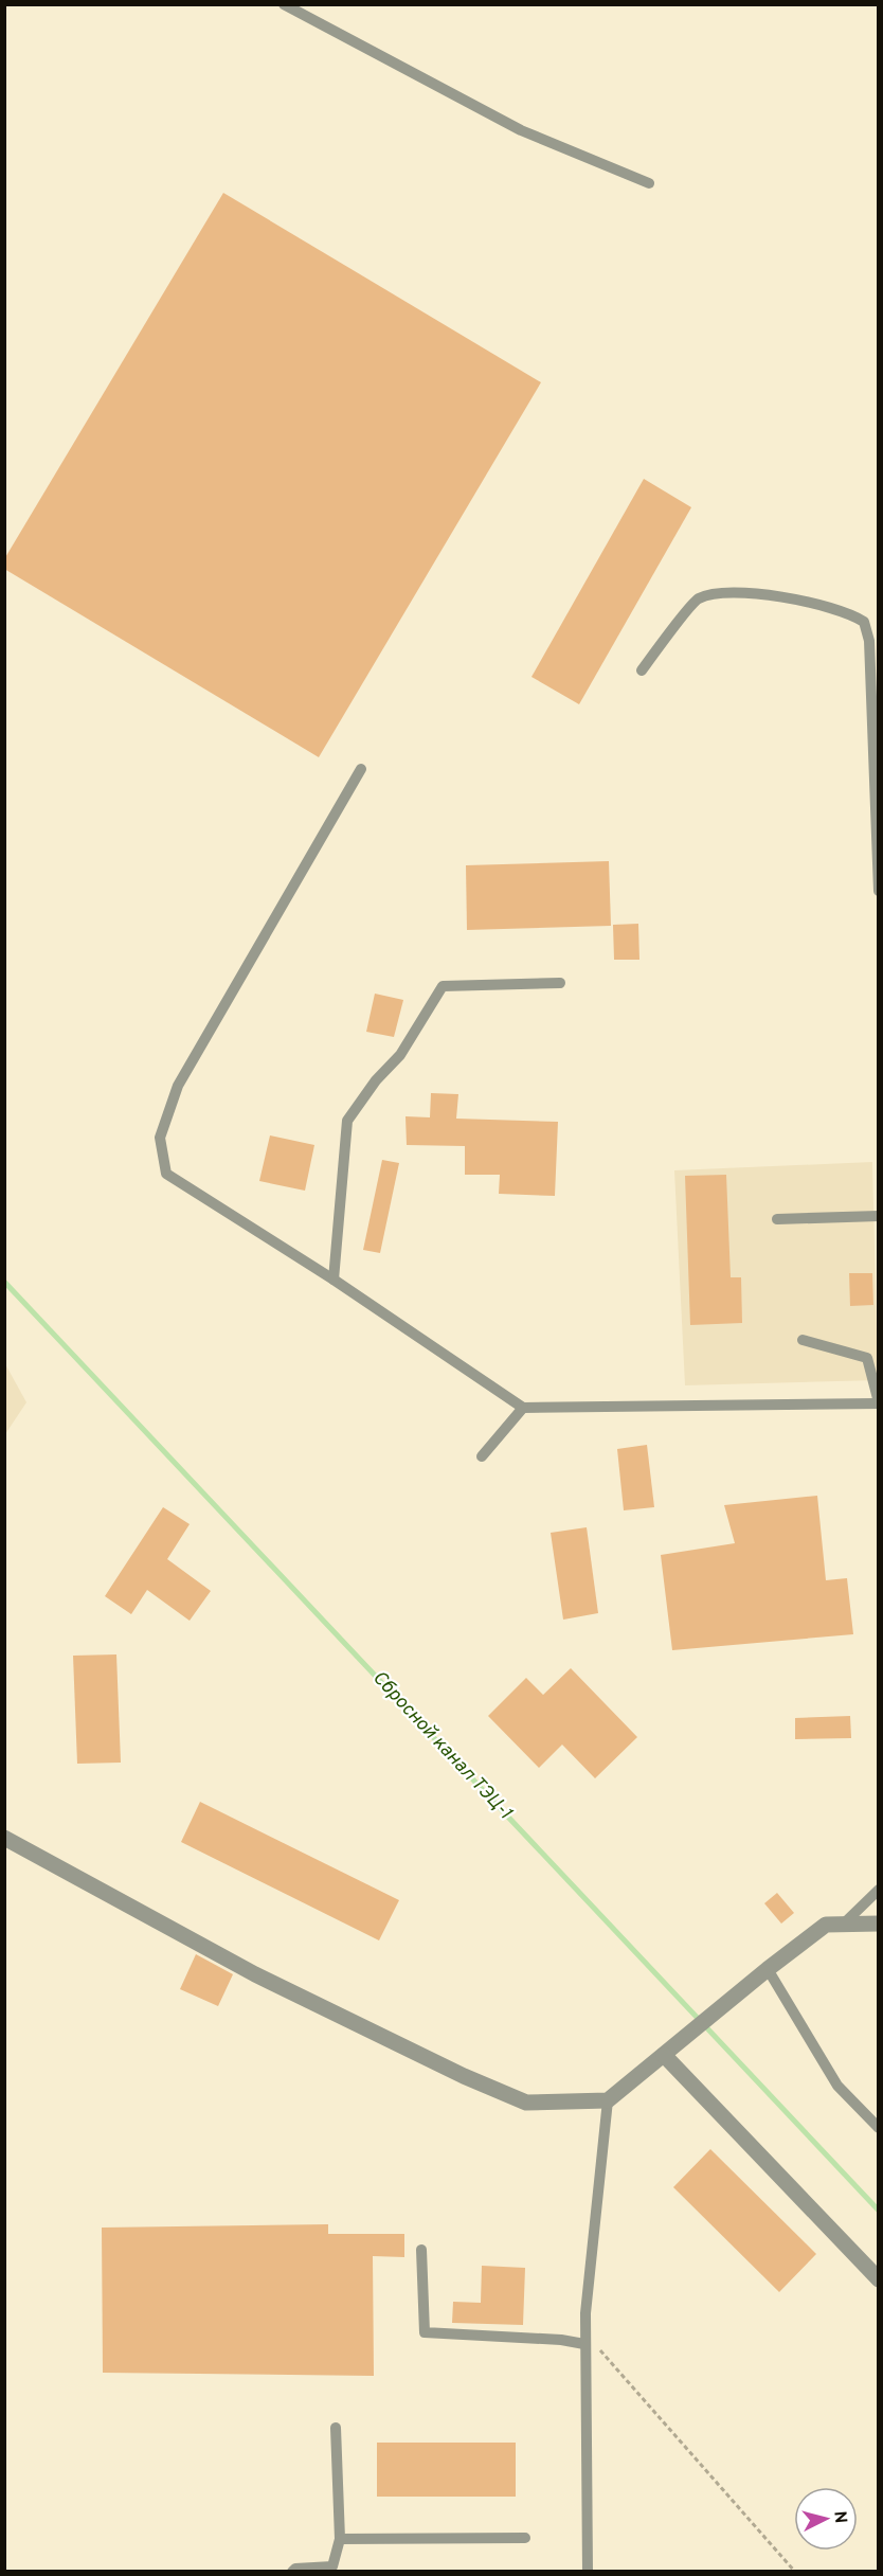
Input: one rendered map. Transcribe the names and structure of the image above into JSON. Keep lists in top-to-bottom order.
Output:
{
  "water": ["Сбросной канал ТЭЦ-1"],
  "north": "right"
}
